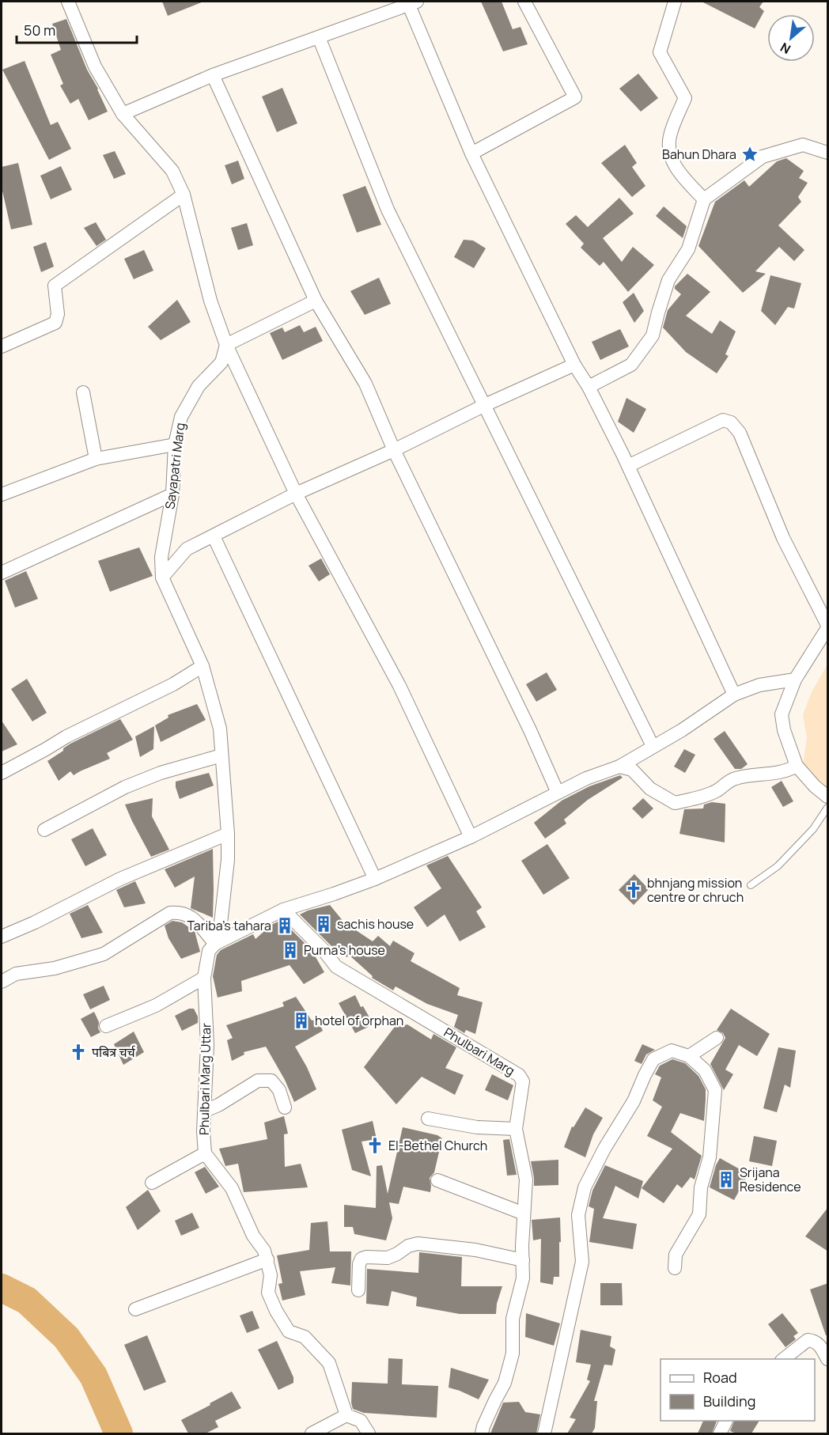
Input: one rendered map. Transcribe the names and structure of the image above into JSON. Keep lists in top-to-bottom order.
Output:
{
  "streets": {
    "street": ["Sayapatri Marg", "Phulbari Marg", "Phulbari Marg Uttar"]
  },
  "crossings": [
    ["Sayapatri Marg", "Phulbari Marg Uttar"]
  ],
  "places": {
    "place": ["Bahun Dhara"],
    "church": ["bhnjang mission centre or chruch", "पबित्र चर्च", "El-Bethel Church"],
    "building": [
      "sachis house",
      "Tariba's tahara",
      "Purna's house",
      "hotel of orphan",
      "Srijana Residence"
    ]
  },
  "legend": ["Road", "Building"],
  "scale_bar": "50 m",
  "north": "bottom left"
}
